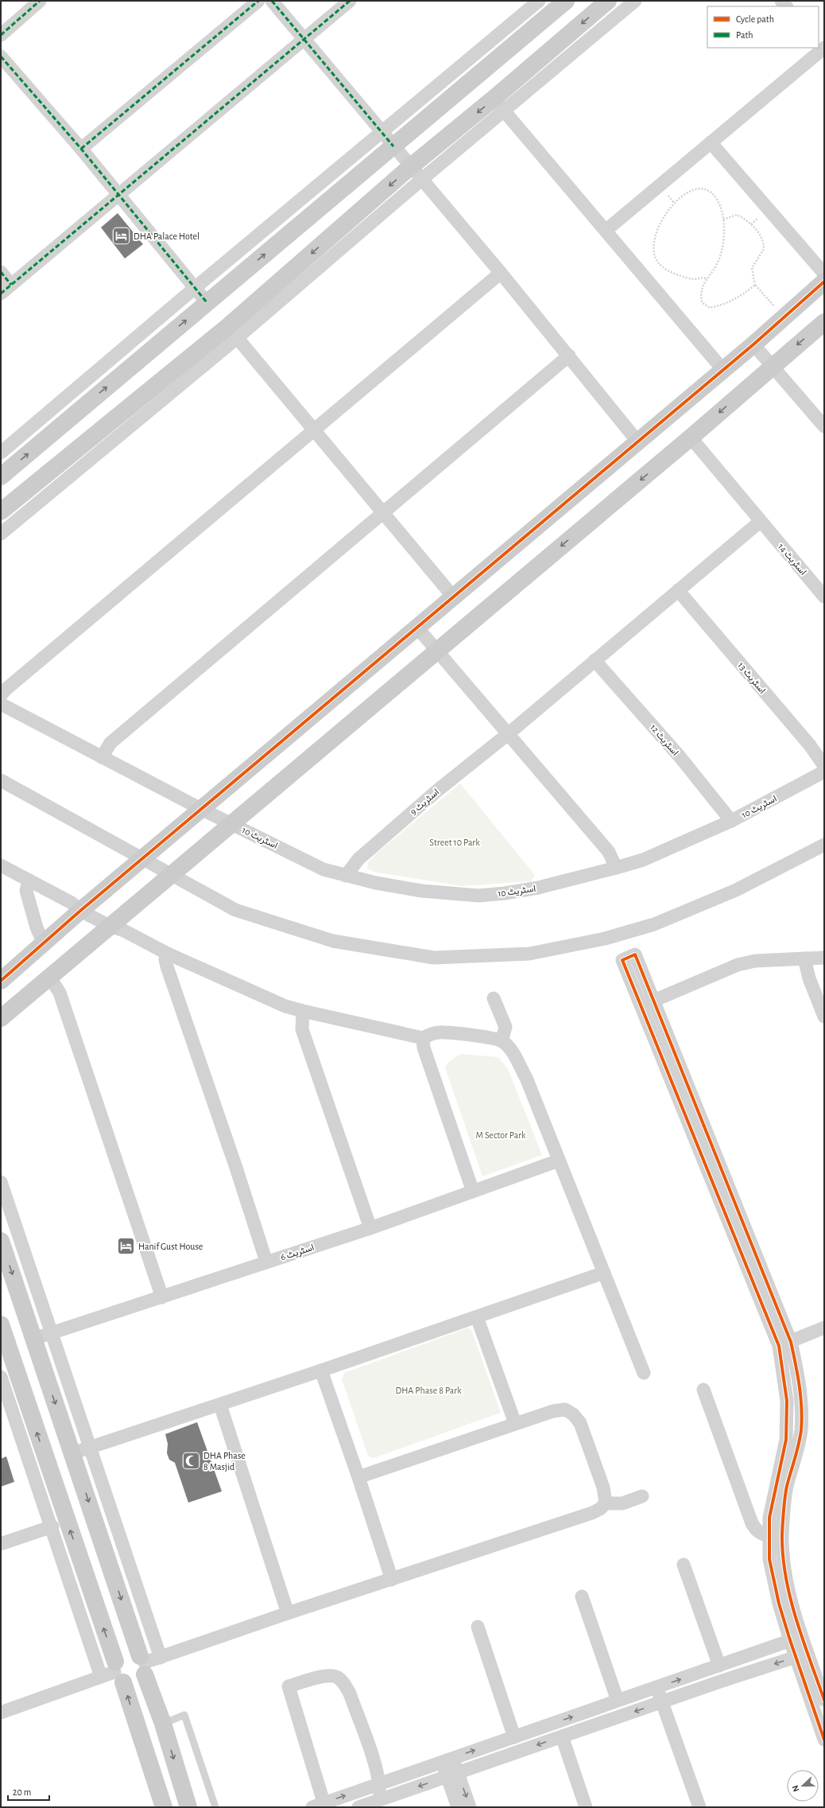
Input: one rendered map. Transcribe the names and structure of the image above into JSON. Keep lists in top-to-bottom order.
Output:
{
  "streets": {
    "street": [
      "اسٹریٹ 14",
      "اسٹریٹ 13",
      "اسٹریٹ 12",
      "اسٹریٹ 9",
      "اسٹریٹ 10",
      "اسٹریٹ 6"
    ]
  },
  "crossings": [
    ["اسٹریٹ 14", "اسٹریٹ 9"],
    ["اسٹریٹ 13", "اسٹریٹ 9"],
    ["اسٹریٹ 12", "اسٹریٹ 9"],
    ["اسٹریٹ 12", "اسٹریٹ 10"],
    ["اسٹریٹ 9", "اسٹریٹ 10"]
  ],
  "parks": ["Street 10 Park", "M Sector Park", "DHA Phase 8 Park"],
  "places": {
    "hotel": ["DHA Palace Hotel", "Hanif Gust House"],
    "mosque": ["DHA Phase 8 Masjid"]
  },
  "legend": ["Cycle path", "Path"],
  "scale_bar": "20 m",
  "north": "left"
}
